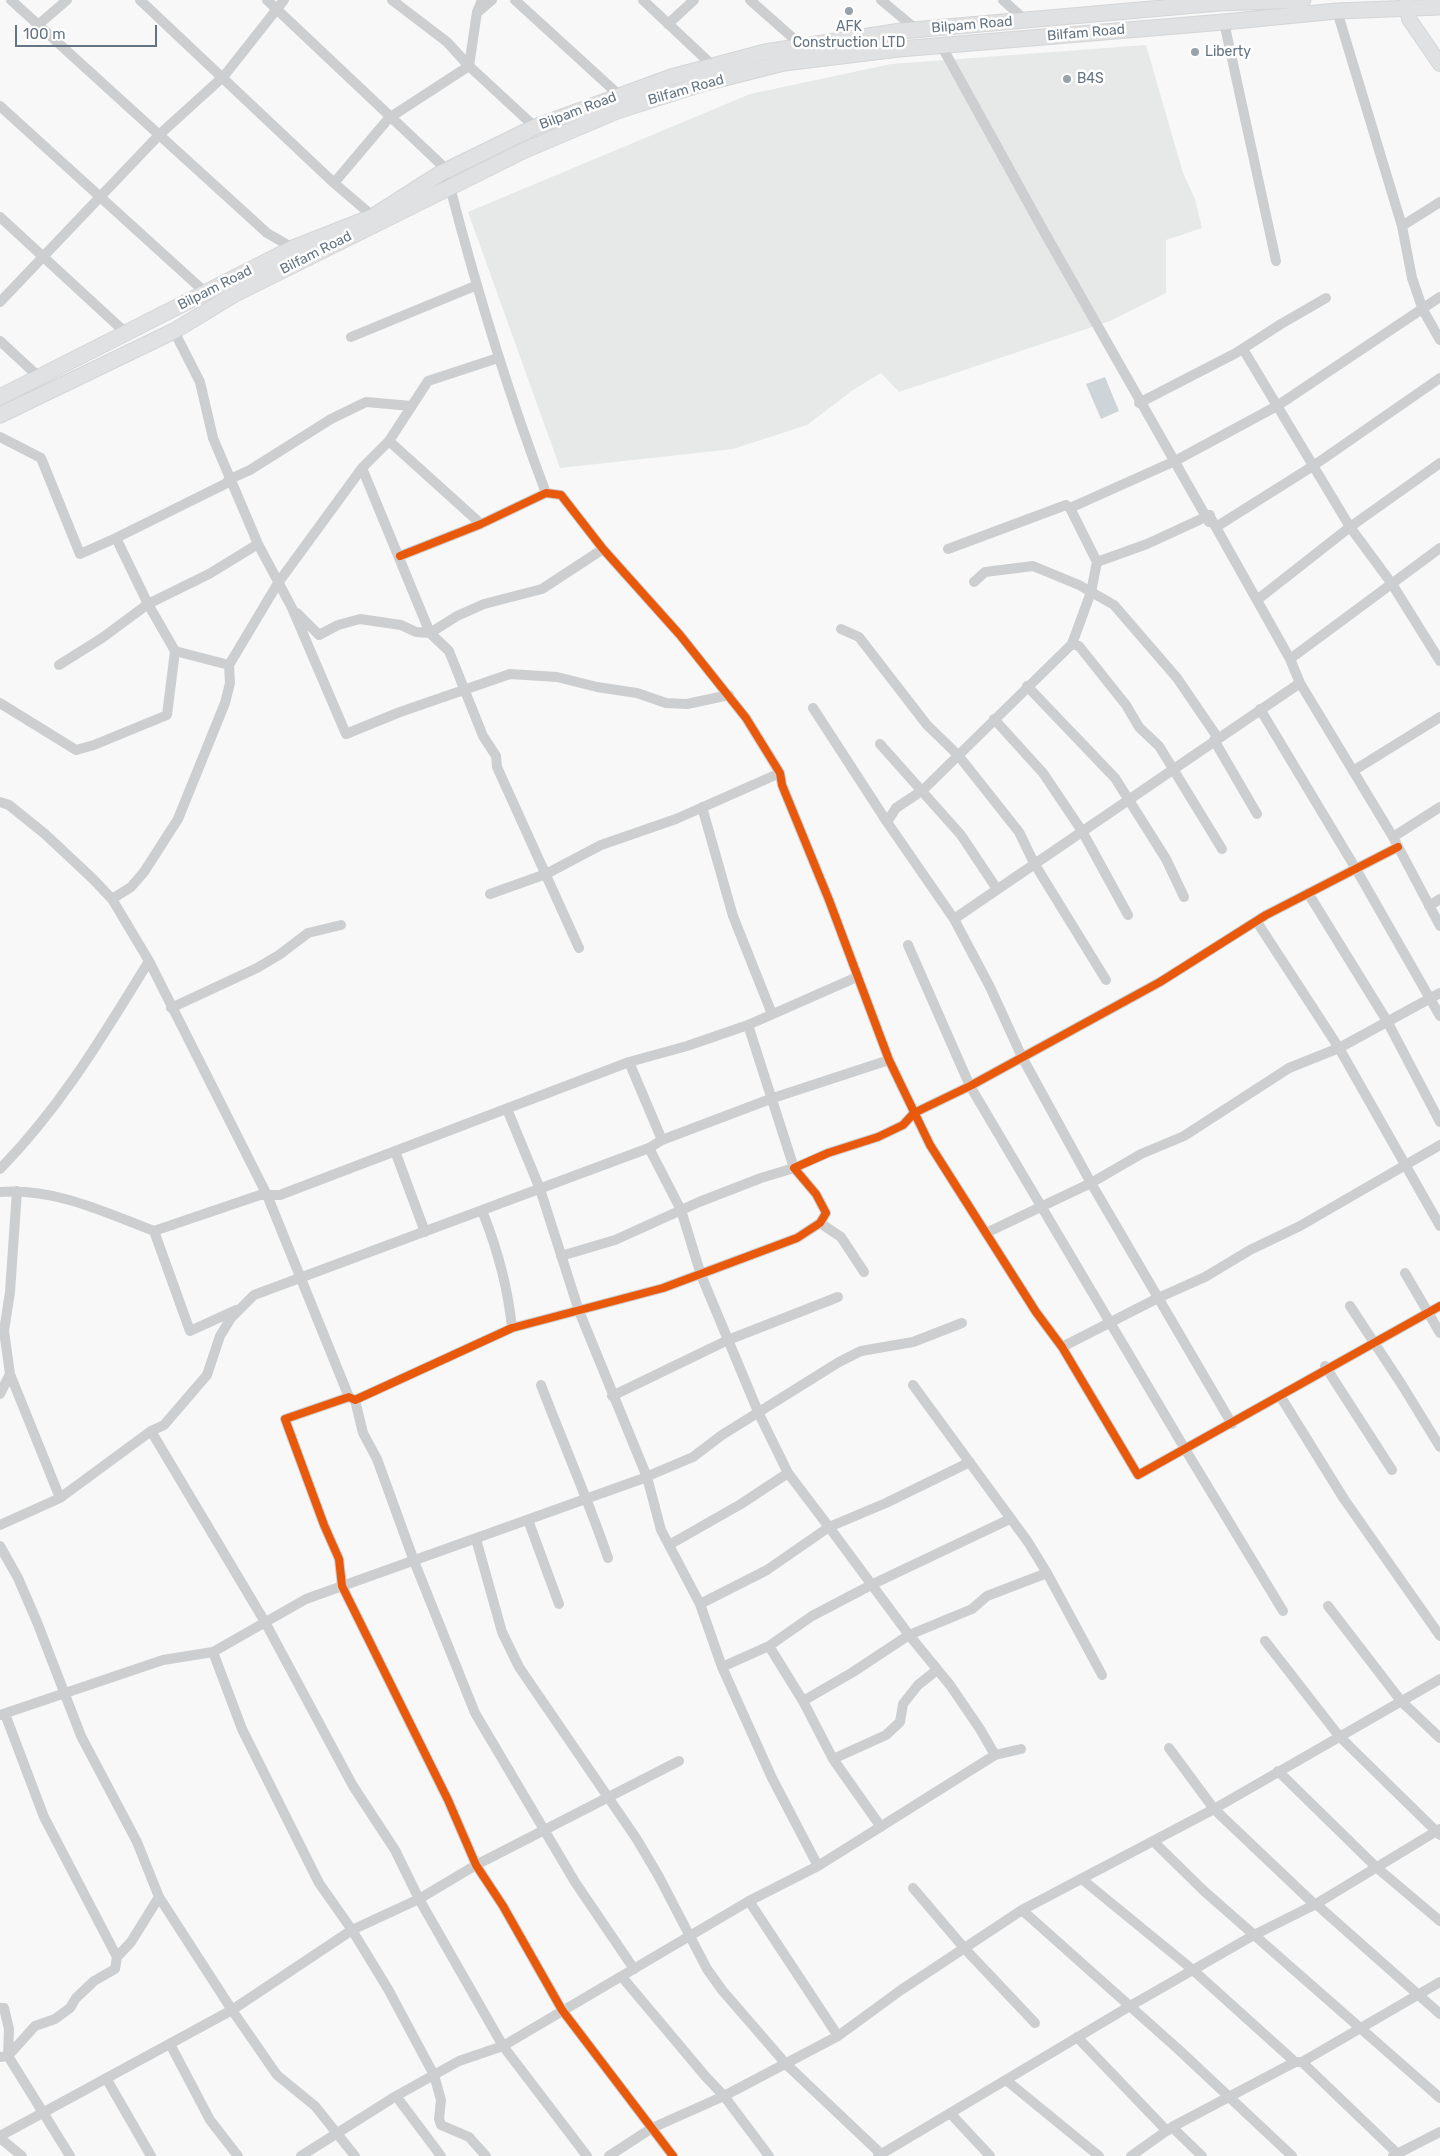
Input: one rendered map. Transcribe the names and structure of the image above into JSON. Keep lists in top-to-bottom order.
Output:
{
  "streets": {
    "main road": ["Bilpam Road", "Bilfam Road"]
  },
  "crossings": [
    ["Bilpam Road", "Bilfam Road"]
  ],
  "places": ["AFK Construction LTD", "Liberty", "B4S"],
  "scale_bar": "100 m"
}
